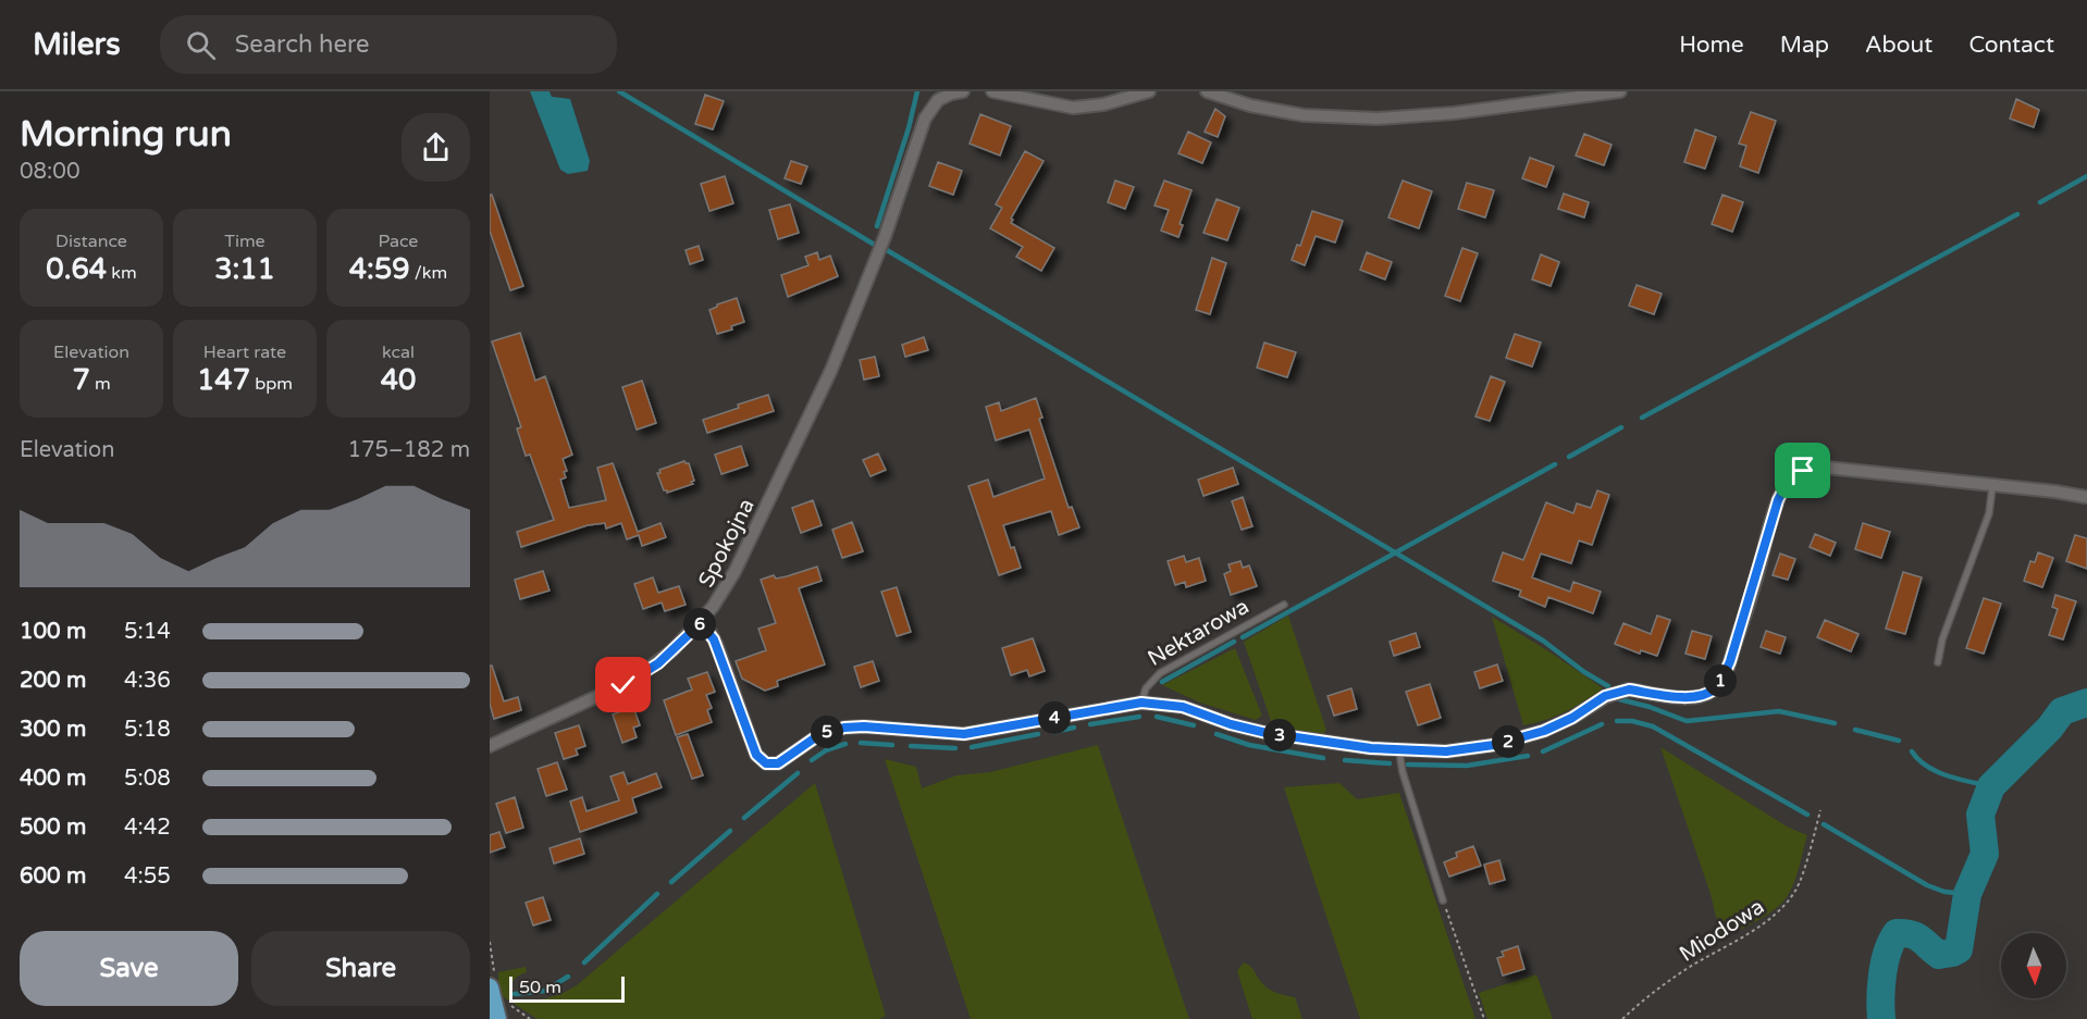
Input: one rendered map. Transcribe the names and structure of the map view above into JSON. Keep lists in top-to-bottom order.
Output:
{
  "streets": {
    "street": ["Spokojna", "Nektarowa"],
    "path": ["Miodowa"]
  },
  "crossings": [
    ["Spokojna", "Nektarowa"]
  ],
  "scale_bar": "50 m",
  "north": "bottom",
  "page": {
    "header": "Milers",
    "search": "Search here",
    "nav": [
      "Home",
      "Map",
      "About",
      "Contact"
    ],
    "heading": ["Morning run", "08:00"],
    "stats": [
      ["Distance", "0.64 km"],
      ["Time", "3:11"],
      ["Pace", "4:59 /km"],
      ["Elevation", "7 m"],
      ["Heart rate", "147 bpm"],
      ["kcal", "40"]
    ],
    "chart": ["Elevation", "175–182 m"],
    "list": [
      {
        "name": "100 m",
        "note": "5:14"
      },
      {
        "name": "200 m",
        "note": "4:36"
      },
      {
        "name": "300 m",
        "note": "5:18"
      },
      {
        "name": "400 m",
        "note": "5:08"
      },
      {
        "name": "500 m",
        "note": "4:42"
      },
      {
        "name": "600 m",
        "note": "4:55"
      }
    ],
    "pins": [
      "6",
      "1",
      "4",
      "5",
      "3",
      "2"
    ],
    "buttons": ["Save", "Share"],
    "scale": "50 m"
  }
}
